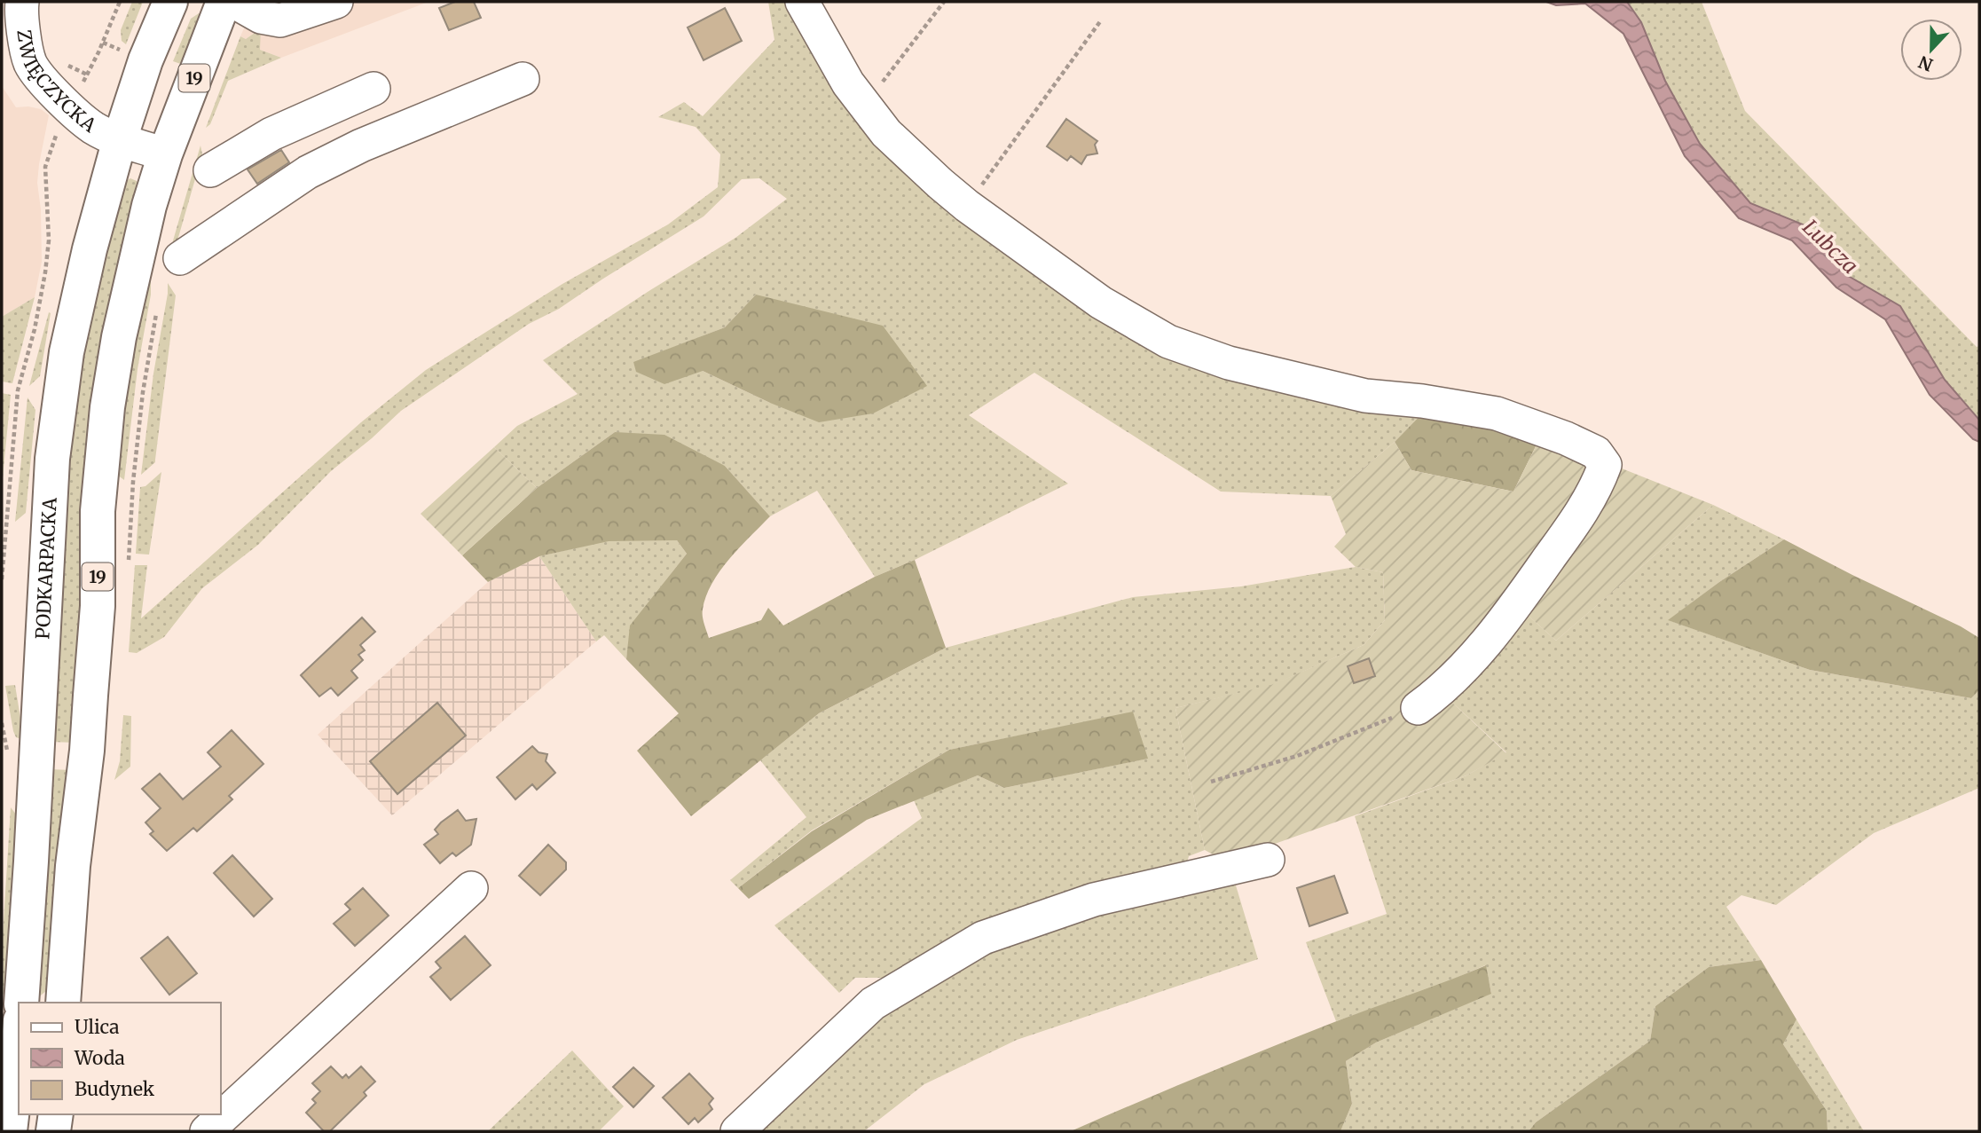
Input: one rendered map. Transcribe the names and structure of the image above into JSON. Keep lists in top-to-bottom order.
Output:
{
  "streets": {
    "highway": ["19", "PODKARPACKA"],
    "street": ["ZWIĘCZYCKA"]
  },
  "crossings": [
    ["ZWIĘCZYCKA", "PODKARPACKA"]
  ],
  "water": ["Lubcza"],
  "legend": ["Ulica", "Woda", "Budynek"],
  "north": "bottom"
}
